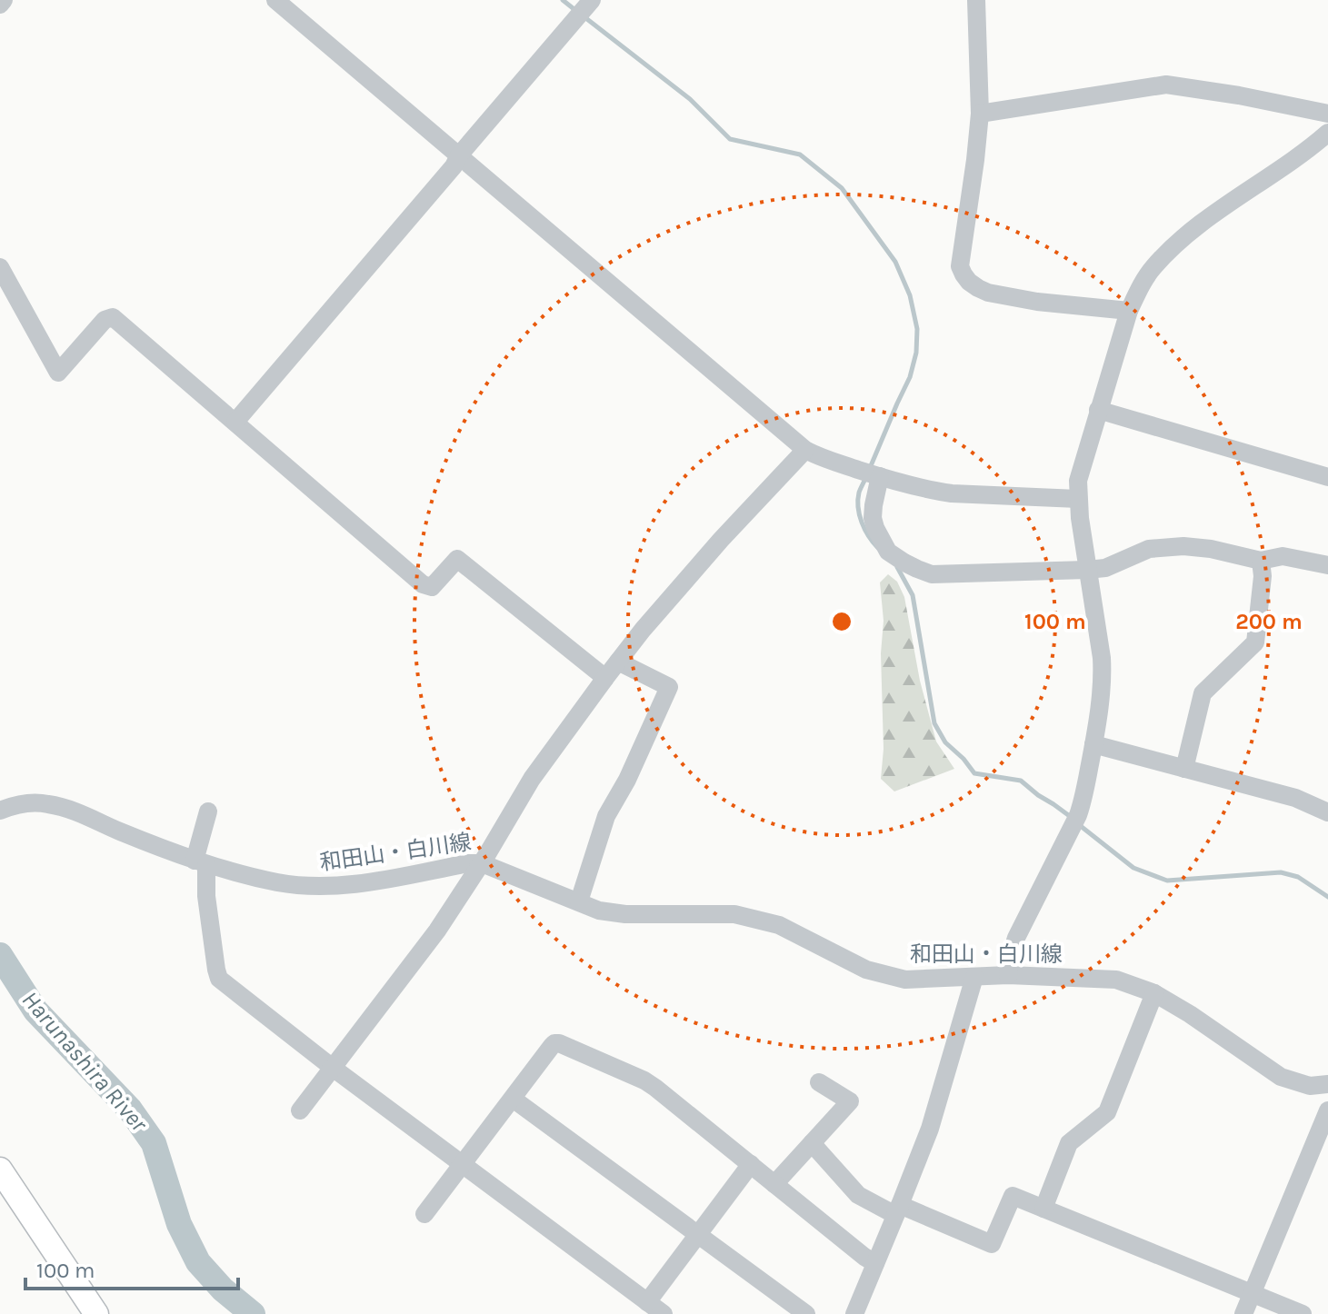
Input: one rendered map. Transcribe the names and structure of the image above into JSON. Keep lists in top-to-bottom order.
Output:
{
  "streets": {
    "street": ["和田山・白川線"]
  },
  "water": ["Harunashira River"],
  "scale_bar": "100 m",
  "rings": ["100 m", "200 m"]
}
